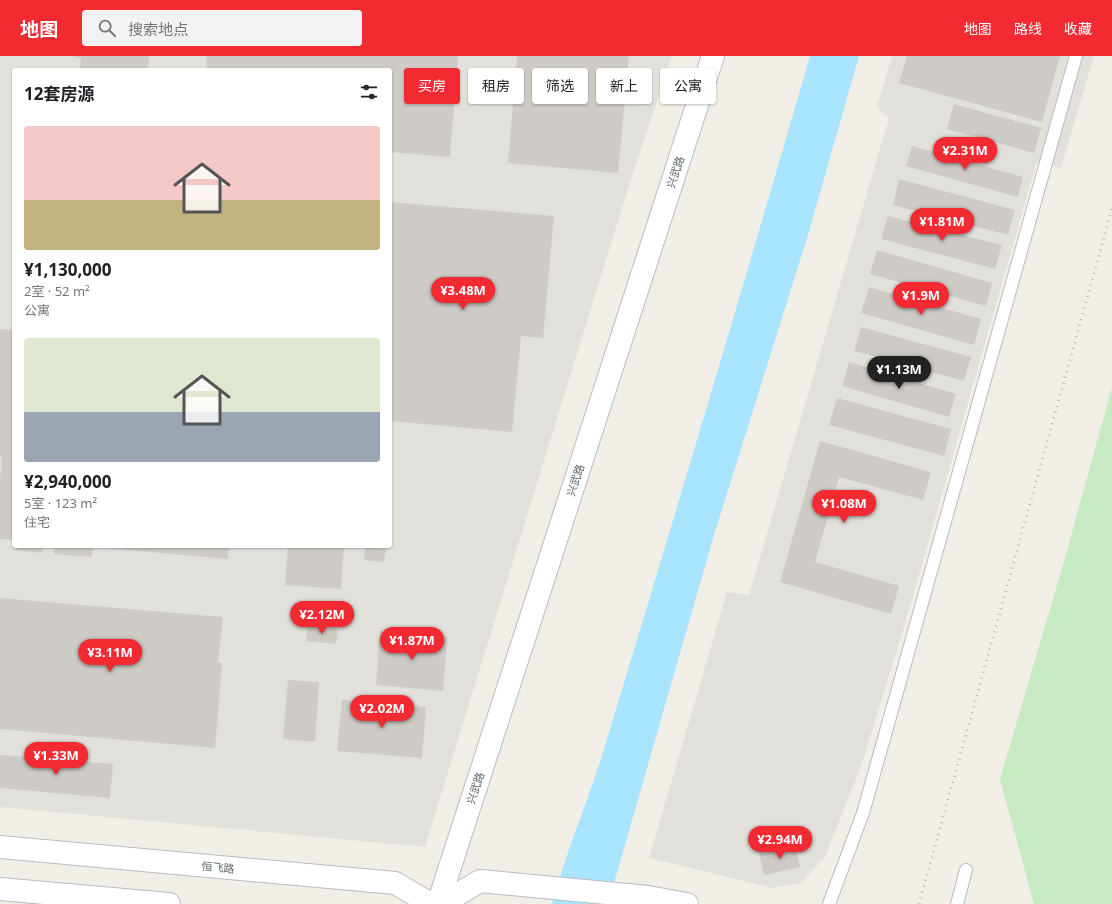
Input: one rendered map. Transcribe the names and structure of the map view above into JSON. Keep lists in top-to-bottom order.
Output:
{
  "streets": {
    "street": ["兴武路", "恒飞路"]
  },
  "page": {
    "header": "地图",
    "search": "搜索地点",
    "nav": ["地图", "路线", "收藏"],
    "chip": [
      "买房",
      "租房",
      "筛选",
      "新上",
      "公寓"
    ],
    "heading": "12套房源",
    "list": [
      {
        "name": "¥1,130,000",
        "note": "2室 · 52 m² · 公寓"
      },
      {
        "name": "¥2,940,000",
        "note": "5室 · 123 m² · 住宅"
      }
    ],
    "price": [
      "¥2.31M",
      "¥1.81M",
      "¥3.48M",
      "¥1.9M",
      "¥1.13M",
      "¥1.08M",
      "¥2.12M",
      "¥1.87M",
      "¥3.11M",
      "¥2.02M",
      "¥1.33M",
      "¥2.94M"
    ]
  }
}
